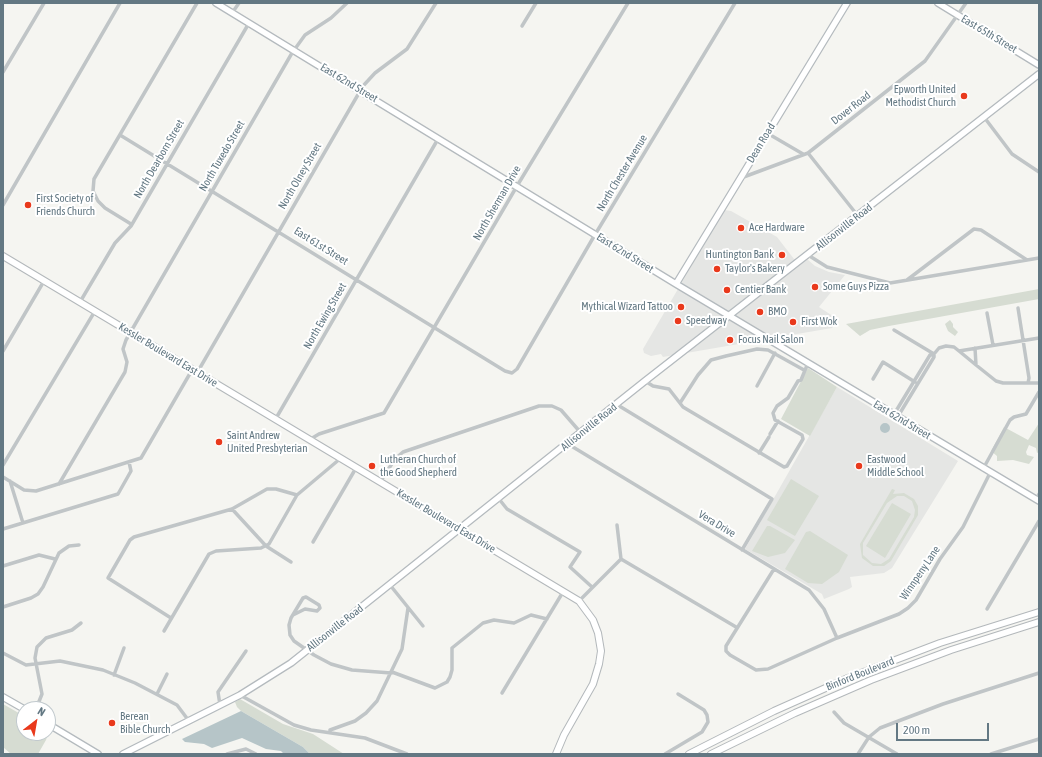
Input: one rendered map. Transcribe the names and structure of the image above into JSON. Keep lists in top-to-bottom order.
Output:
{
  "streets": {
    "main road": ["Kessler Boulevard East Drive", "Binford Boulevard"],
    "street": [
      "East 65th Street",
      "East 62nd Street",
      "Dover Road",
      "Dean Road",
      "North Tuxedo Street",
      "North Dearborn Street",
      "North Chester Avenue",
      "North Olney Street",
      "North Sherman Drive",
      "Allisonville Road",
      "East 61st Street",
      "North Ewing Street",
      "Vera Drive",
      "Winnpeny Lane"
    ]
  },
  "crossings": [
    ["East 65th Street", "Dover Road"],
    ["East 62nd Street", "Dean Road"],
    ["East 62nd Street", "North Tuxedo Street"],
    ["East 62nd Street", "North Dearborn Street"],
    ["East 62nd Street", "North Chester Avenue"],
    ["East 62nd Street", "North Olney Street"],
    ["East 62nd Street", "North Sherman Drive"],
    ["East 62nd Street", "Allisonville Road"],
    ["East 62nd Street", "North Ewing Street"],
    ["East 62nd Street", "Winnpeny Lane"],
    ["Dover Road", "Dean Road"],
    ["North Tuxedo Street", "North Olney Street"],
    ["North Tuxedo Street", "East 61st Street"],
    ["North Tuxedo Street", "Kessler Boulevard East Drive"],
    ["North Dearborn Street", "East 61st Street"],
    ["North Dearborn Street", "Kessler Boulevard East Drive"],
    ["North Chester Avenue", "East 61st Street"],
    ["North Olney Street", "East 61st Street"],
    ["North Olney Street", "Kessler Boulevard East Drive"],
    ["North Sherman Drive", "East 61st Street"],
    ["North Sherman Drive", "Kessler Boulevard East Drive"],
    ["Allisonville Road", "Kessler Boulevard East Drive"],
    ["Allisonville Road", "Vera Drive"],
    ["East 61st Street", "North Ewing Street"],
    ["North Ewing Street", "Kessler Boulevard East Drive"],
    ["Vera Drive", "Winnpeny Lane"]
  ],
  "places": [
    "Epworth United Methodist Church",
    "First Society of Friends Church",
    "Ace Hardware",
    "Huntington Bank",
    "Taylor's Bakery",
    "Some Guys Pizza",
    "Centier Bank",
    "Mythical Wizard Tattoo",
    "BMO",
    "Speedway",
    "First Wok",
    "Focus Nail Salon",
    "Saint Andrew United Presbyterian",
    "Lutheran Church of the Good Shepherd",
    "Eastwood Middle School",
    "Berean Bible Church"
  ],
  "scale_bar": "200 m",
  "north": "top right"
}
